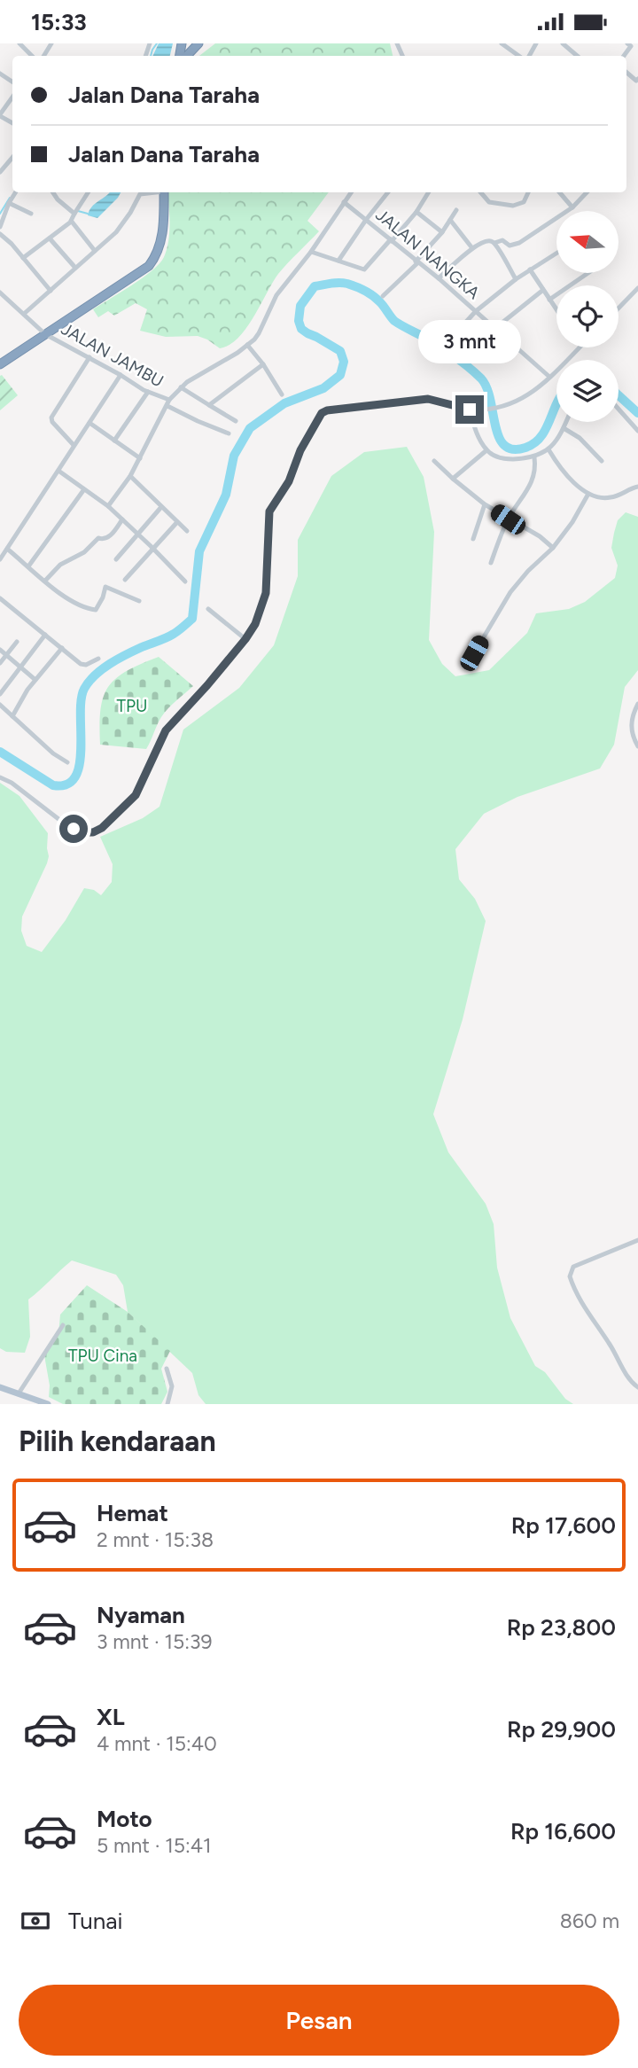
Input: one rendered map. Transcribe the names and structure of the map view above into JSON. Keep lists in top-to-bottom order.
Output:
{
  "streets": {
    "street": ["JALAN NANGKA", "JALAN JAMBU"]
  },
  "parks": ["TPU", "TPU Cina"],
  "north": "left",
  "page": {
    "status": "15:33",
    "banner": ["Jalan Dana Taraha", "Jalan Dana Taraha"],
    "bubble": "3 mnt",
    "heading": "Pilih kendaraan",
    "list": [
      {
        "name": "Hemat",
        "note": "2 mnt · 15:38",
        "value": "Rp 17,600"
      },
      {
        "name": "Nyaman",
        "note": "3 mnt · 15:39",
        "value": "Rp 23,800"
      },
      {
        "name": "XL",
        "note": "4 mnt · 15:40",
        "value": "Rp 29,900"
      },
      {
        "name": "Moto",
        "note": "5 mnt · 15:41",
        "value": "Rp 16,600"
      }
    ],
    "pay": ["Tunai", "860 m"],
    "buttons": "Pesan"
  }
}
